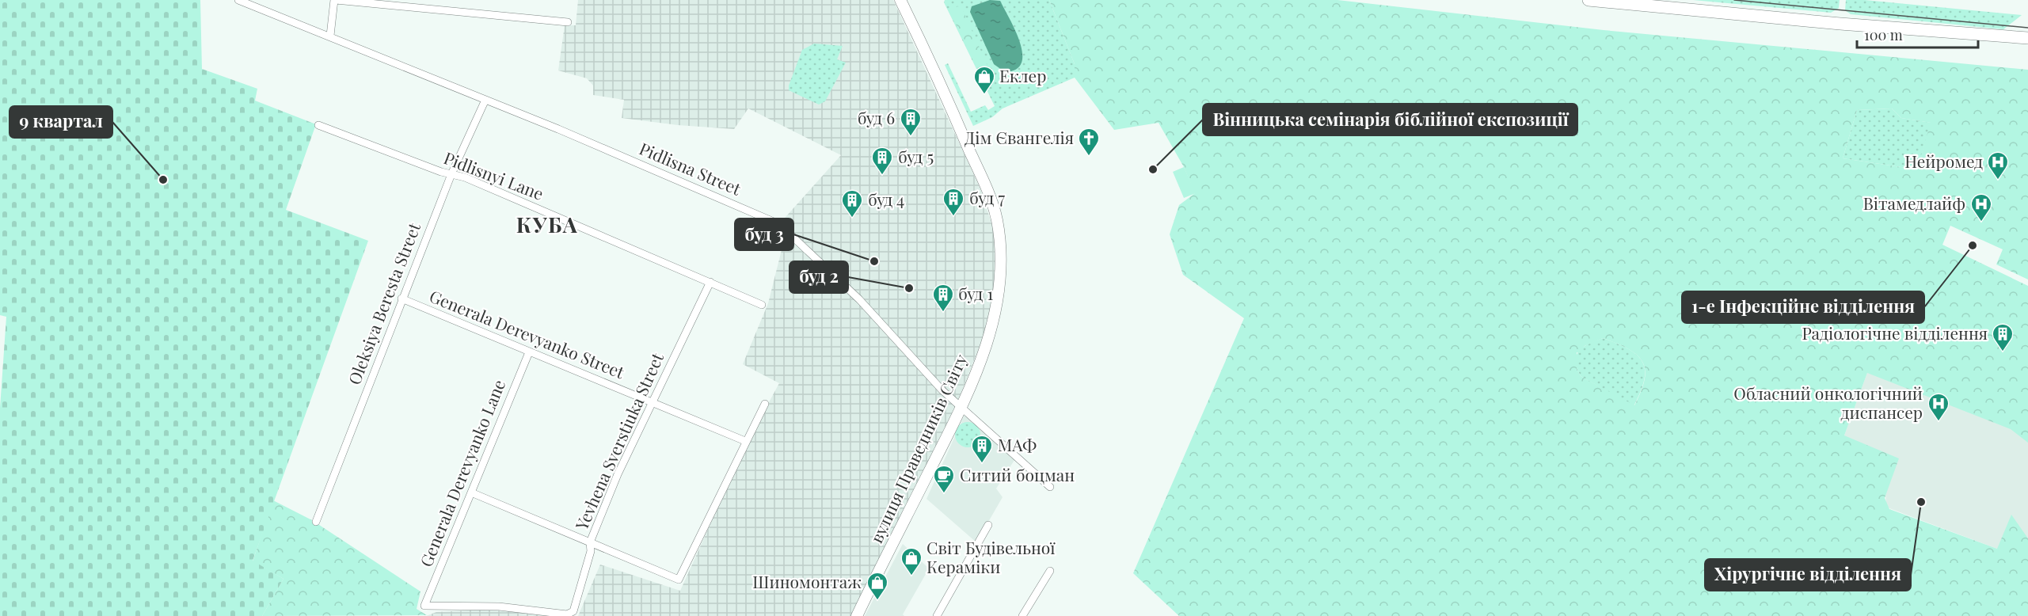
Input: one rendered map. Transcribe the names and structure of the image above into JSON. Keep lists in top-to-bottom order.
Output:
{
  "streets": {
    "main road": ["вулиця Праведників Світу"],
    "street": [
      "Pidlisna Street",
      "Pidlisnyi Lane",
      "Oleksiya Beresta Street",
      "Generala Derevyanko Street",
      "Yevhena Sverstiuka Street",
      "Generala Derevyanko Lane"
    ]
  },
  "crossings": [
    ["Pidlisna Street", "Oleksiya Beresta Street"],
    ["Pidlisna Street", "вулиця Праведників Світу"],
    ["Pidlisnyi Lane", "Oleksiya Beresta Street"],
    ["Pidlisnyi Lane", "Yevhena Sverstiuka Street"],
    ["Oleksiya Beresta Street", "Generala Derevyanko Street"],
    ["Generala Derevyanko Street", "Yevhena Sverstiuka Street"],
    ["Generala Derevyanko Street", "Generala Derevyanko Lane"],
    ["Yevhena Sverstiuka Street", "Generala Derevyanko Lane"]
  ],
  "districts": ["КУБА"],
  "places": {
    "shop": ["Еклер", "Світ Будівельної Кераміки", "Шиномонтаж"],
    "building": [
      "буд 6",
      "буд 5",
      "буд 7",
      "буд 4",
      "буд 1",
      "Радіологічне відділення",
      "МАФ"
    ],
    "church": ["Дім Євангелія"],
    "other": [
      "Вінницька семінарія біблійної експозиції",
      "9 квартал",
      "1-е Інфекційне відділення",
      "буд 3",
      "буд 2",
      "Хірургічне відділення"
    ],
    "hospital": ["Нейромед", "Вітамедлайф", "Обласний онкологічний диспансер"],
    "cafe": ["Ситий боцман"]
  },
  "scale_bar": "100 m"
}
